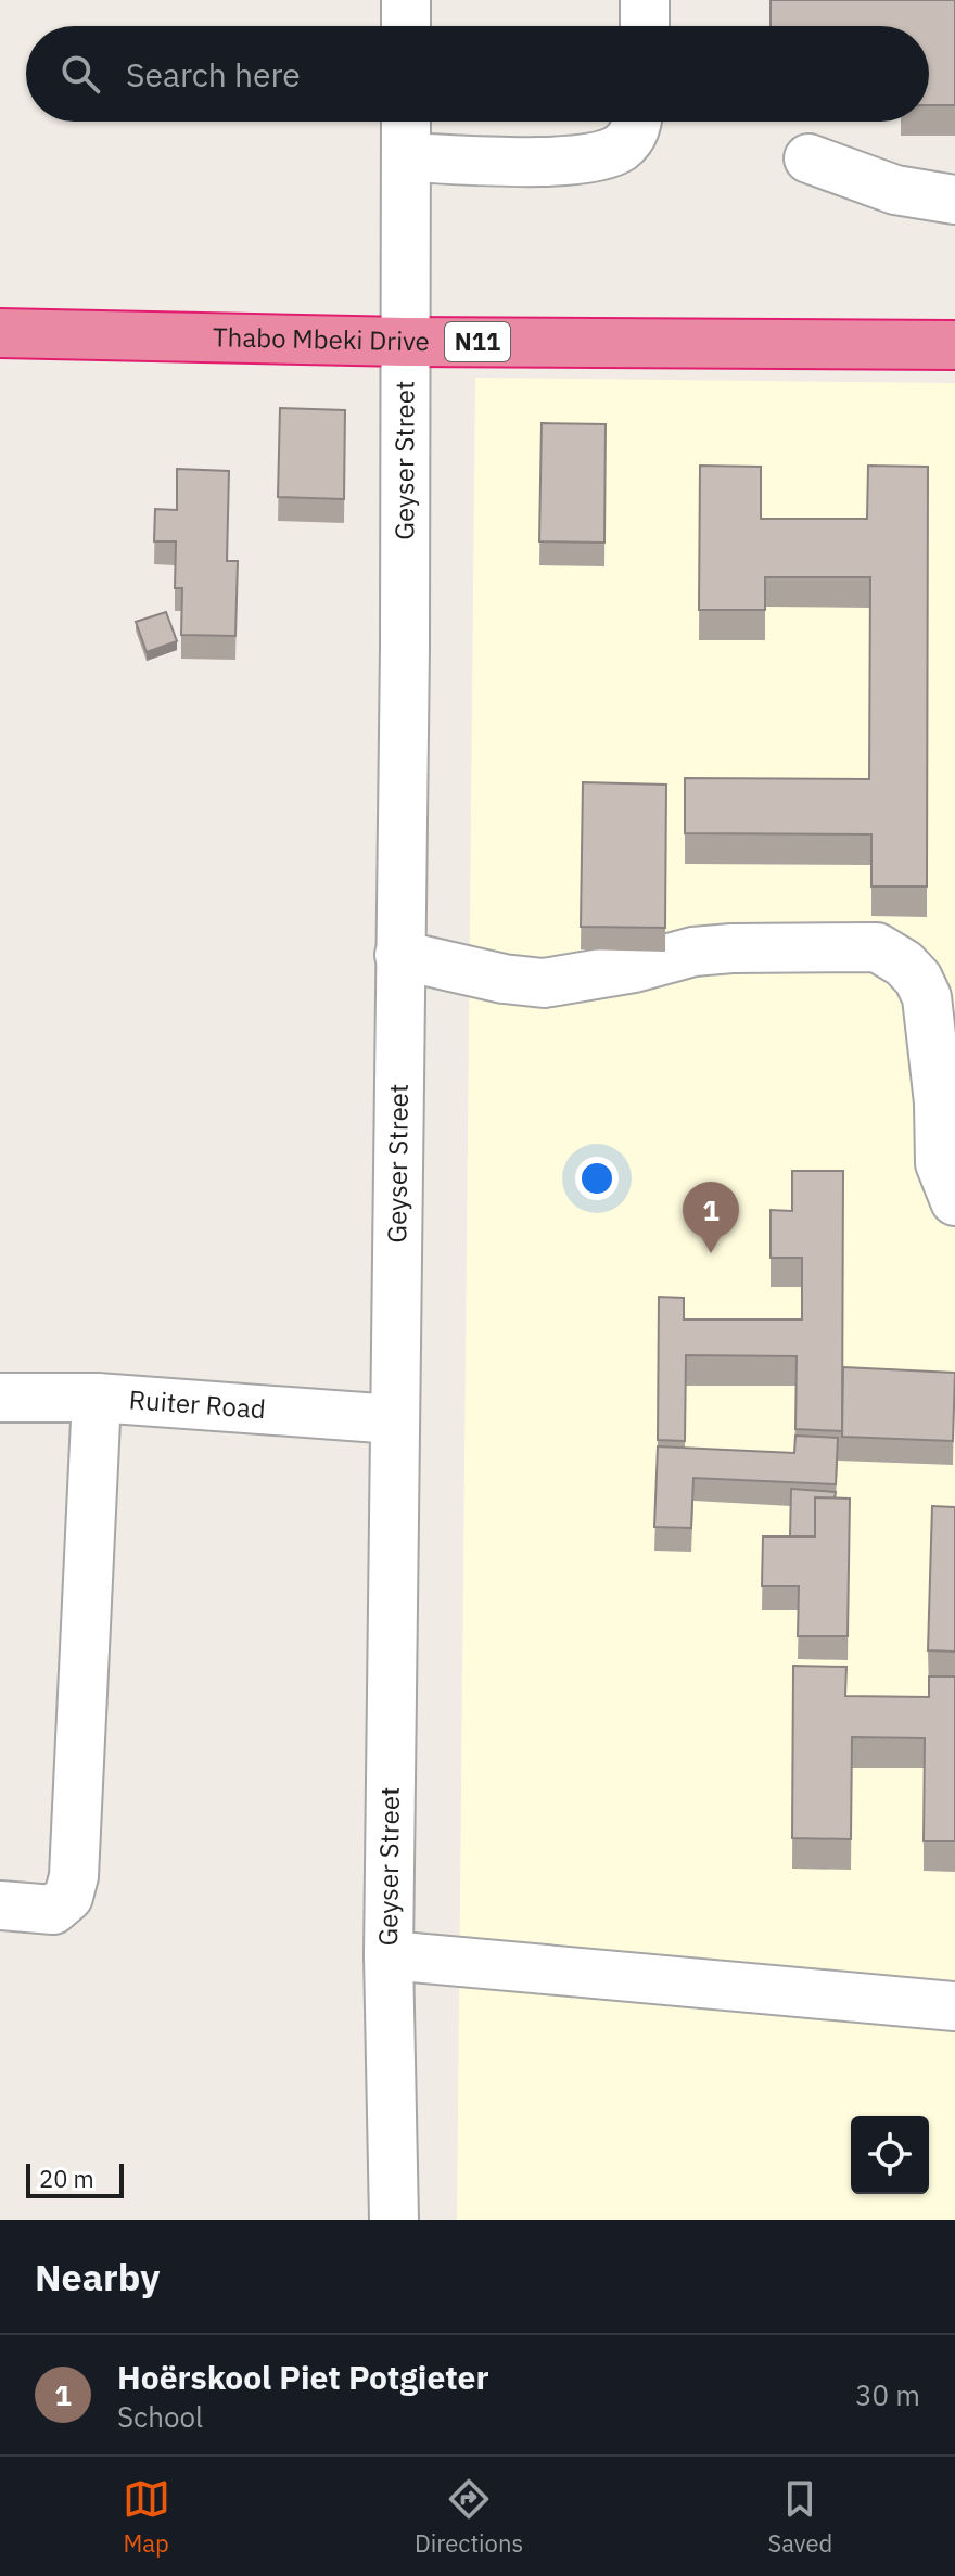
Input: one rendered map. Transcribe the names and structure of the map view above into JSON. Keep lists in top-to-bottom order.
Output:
{
  "streets": {
    "highway": ["Thabo Mbeki Drive", "N11"],
    "street": ["Geyser Street", "Ruiter Road"]
  },
  "crossings": [
    ["Thabo Mbeki Drive", "Geyser Street"],
    ["Geyser Street", "Ruiter Road"]
  ],
  "scale_bar": "20 m",
  "page": {
    "search": "Search here",
    "pins": "1",
    "scale": "20 m",
    "heading": "Nearby",
    "list": [
      {
        "mark": "1",
        "name": "Hoërskool Piet Potgieter",
        "note": "School",
        "value": "30 m"
      }
    ],
    "nav": ["Map", "Directions", "Saved"]
  }
}
